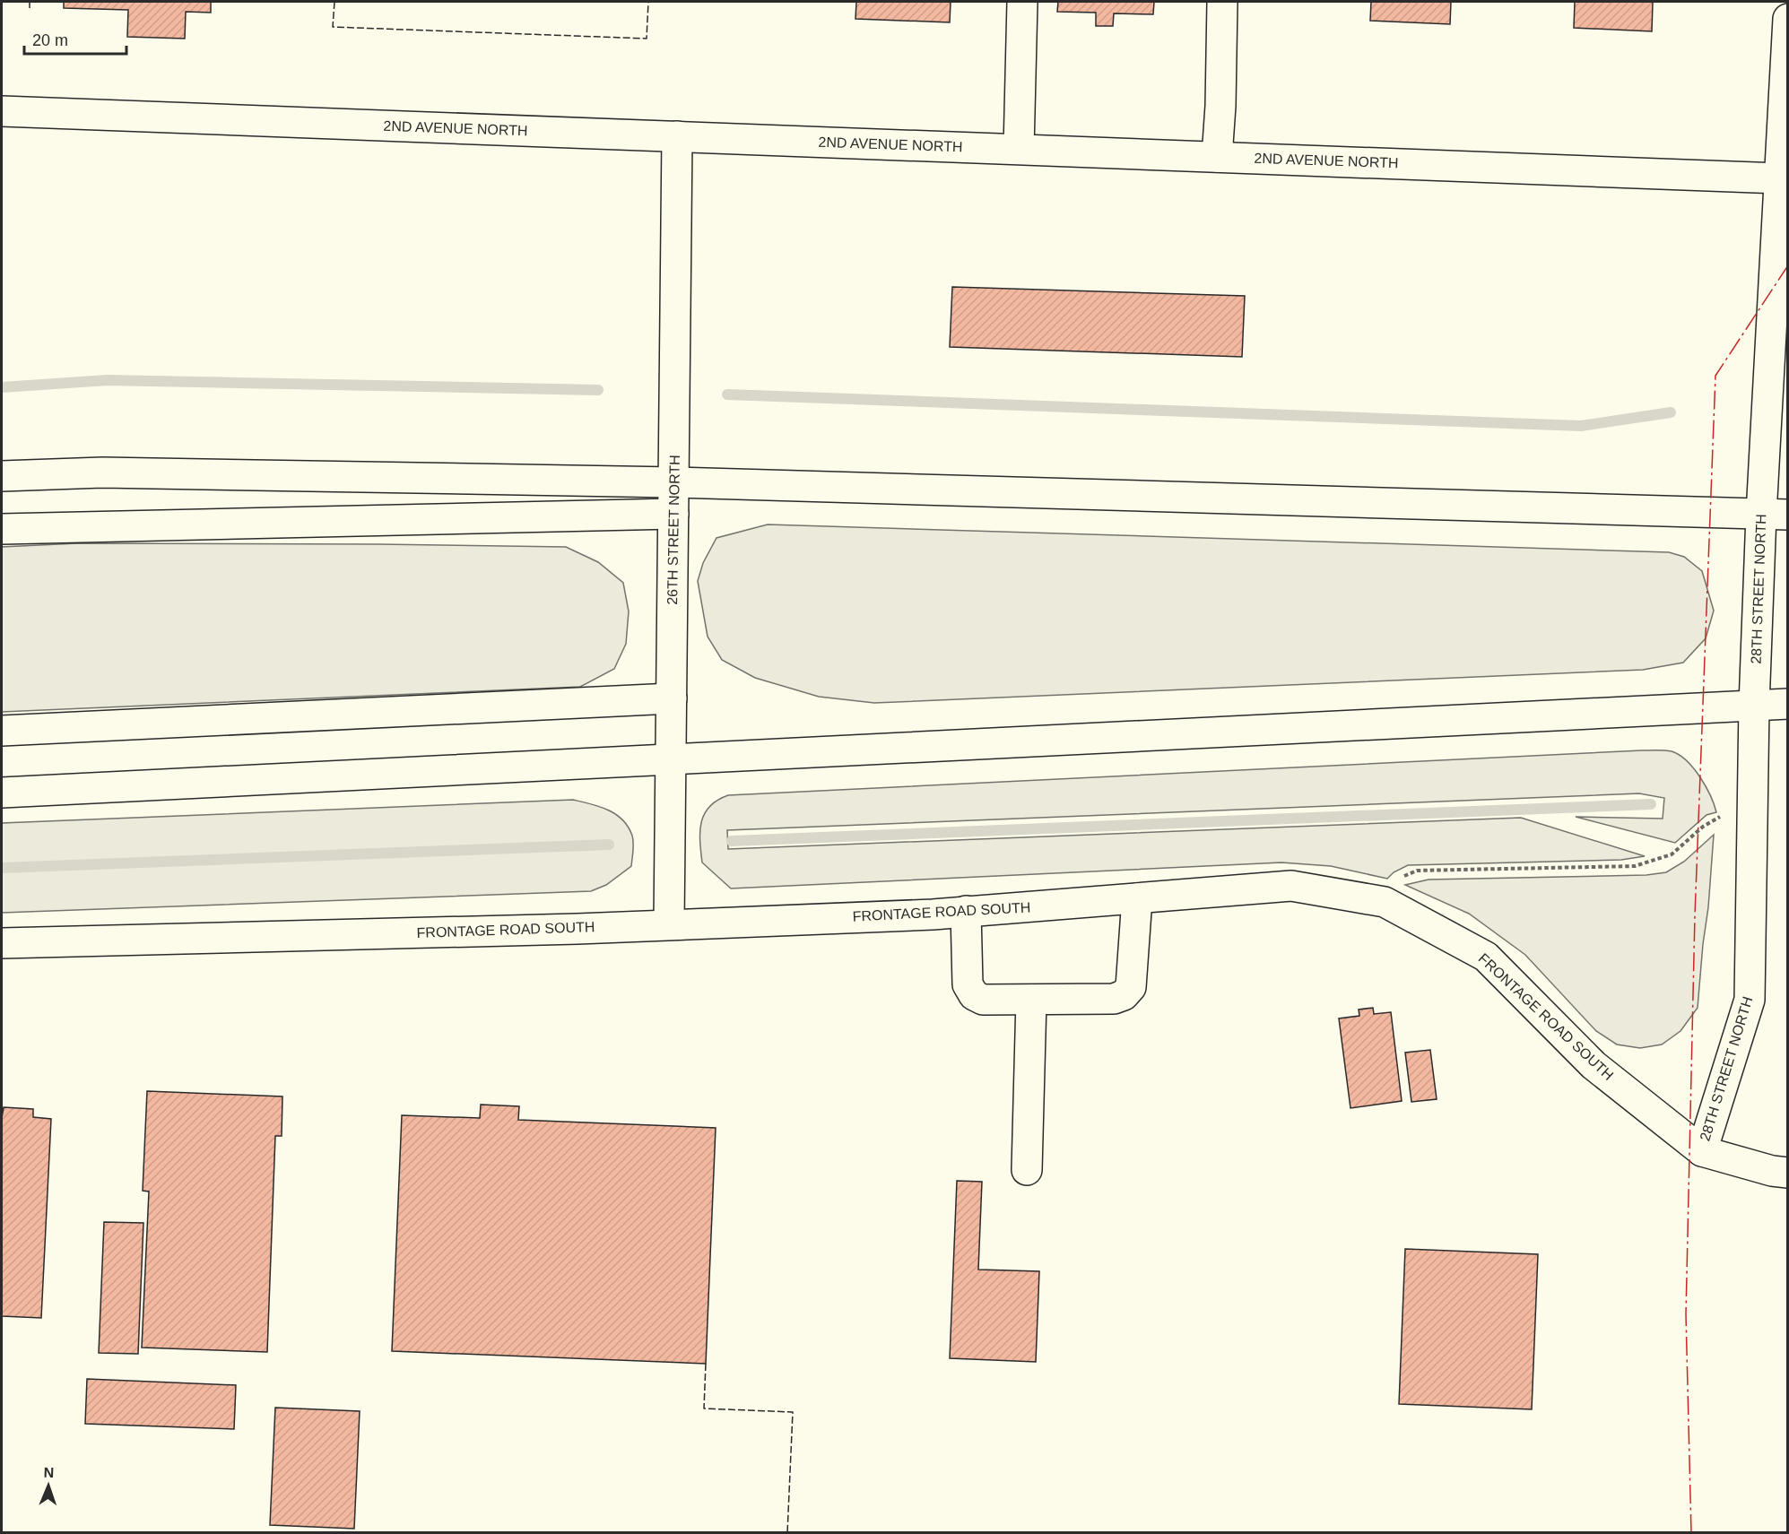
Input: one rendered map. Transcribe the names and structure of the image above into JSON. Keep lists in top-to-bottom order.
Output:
{
  "streets": {
    "street": [
      "2ND AVENUE NORTH",
      "26TH STREET NORTH",
      "28TH STREET NORTH",
      "FRONTAGE ROAD SOUTH"
    ]
  },
  "crossings": [
    ["2ND AVENUE NORTH", "26TH STREET NORTH"],
    ["2ND AVENUE NORTH", "28TH STREET NORTH"],
    ["26TH STREET NORTH", "FRONTAGE ROAD SOUTH"],
    ["28TH STREET NORTH", "FRONTAGE ROAD SOUTH"]
  ],
  "scale_bar": "20 m",
  "north": "top"
}
